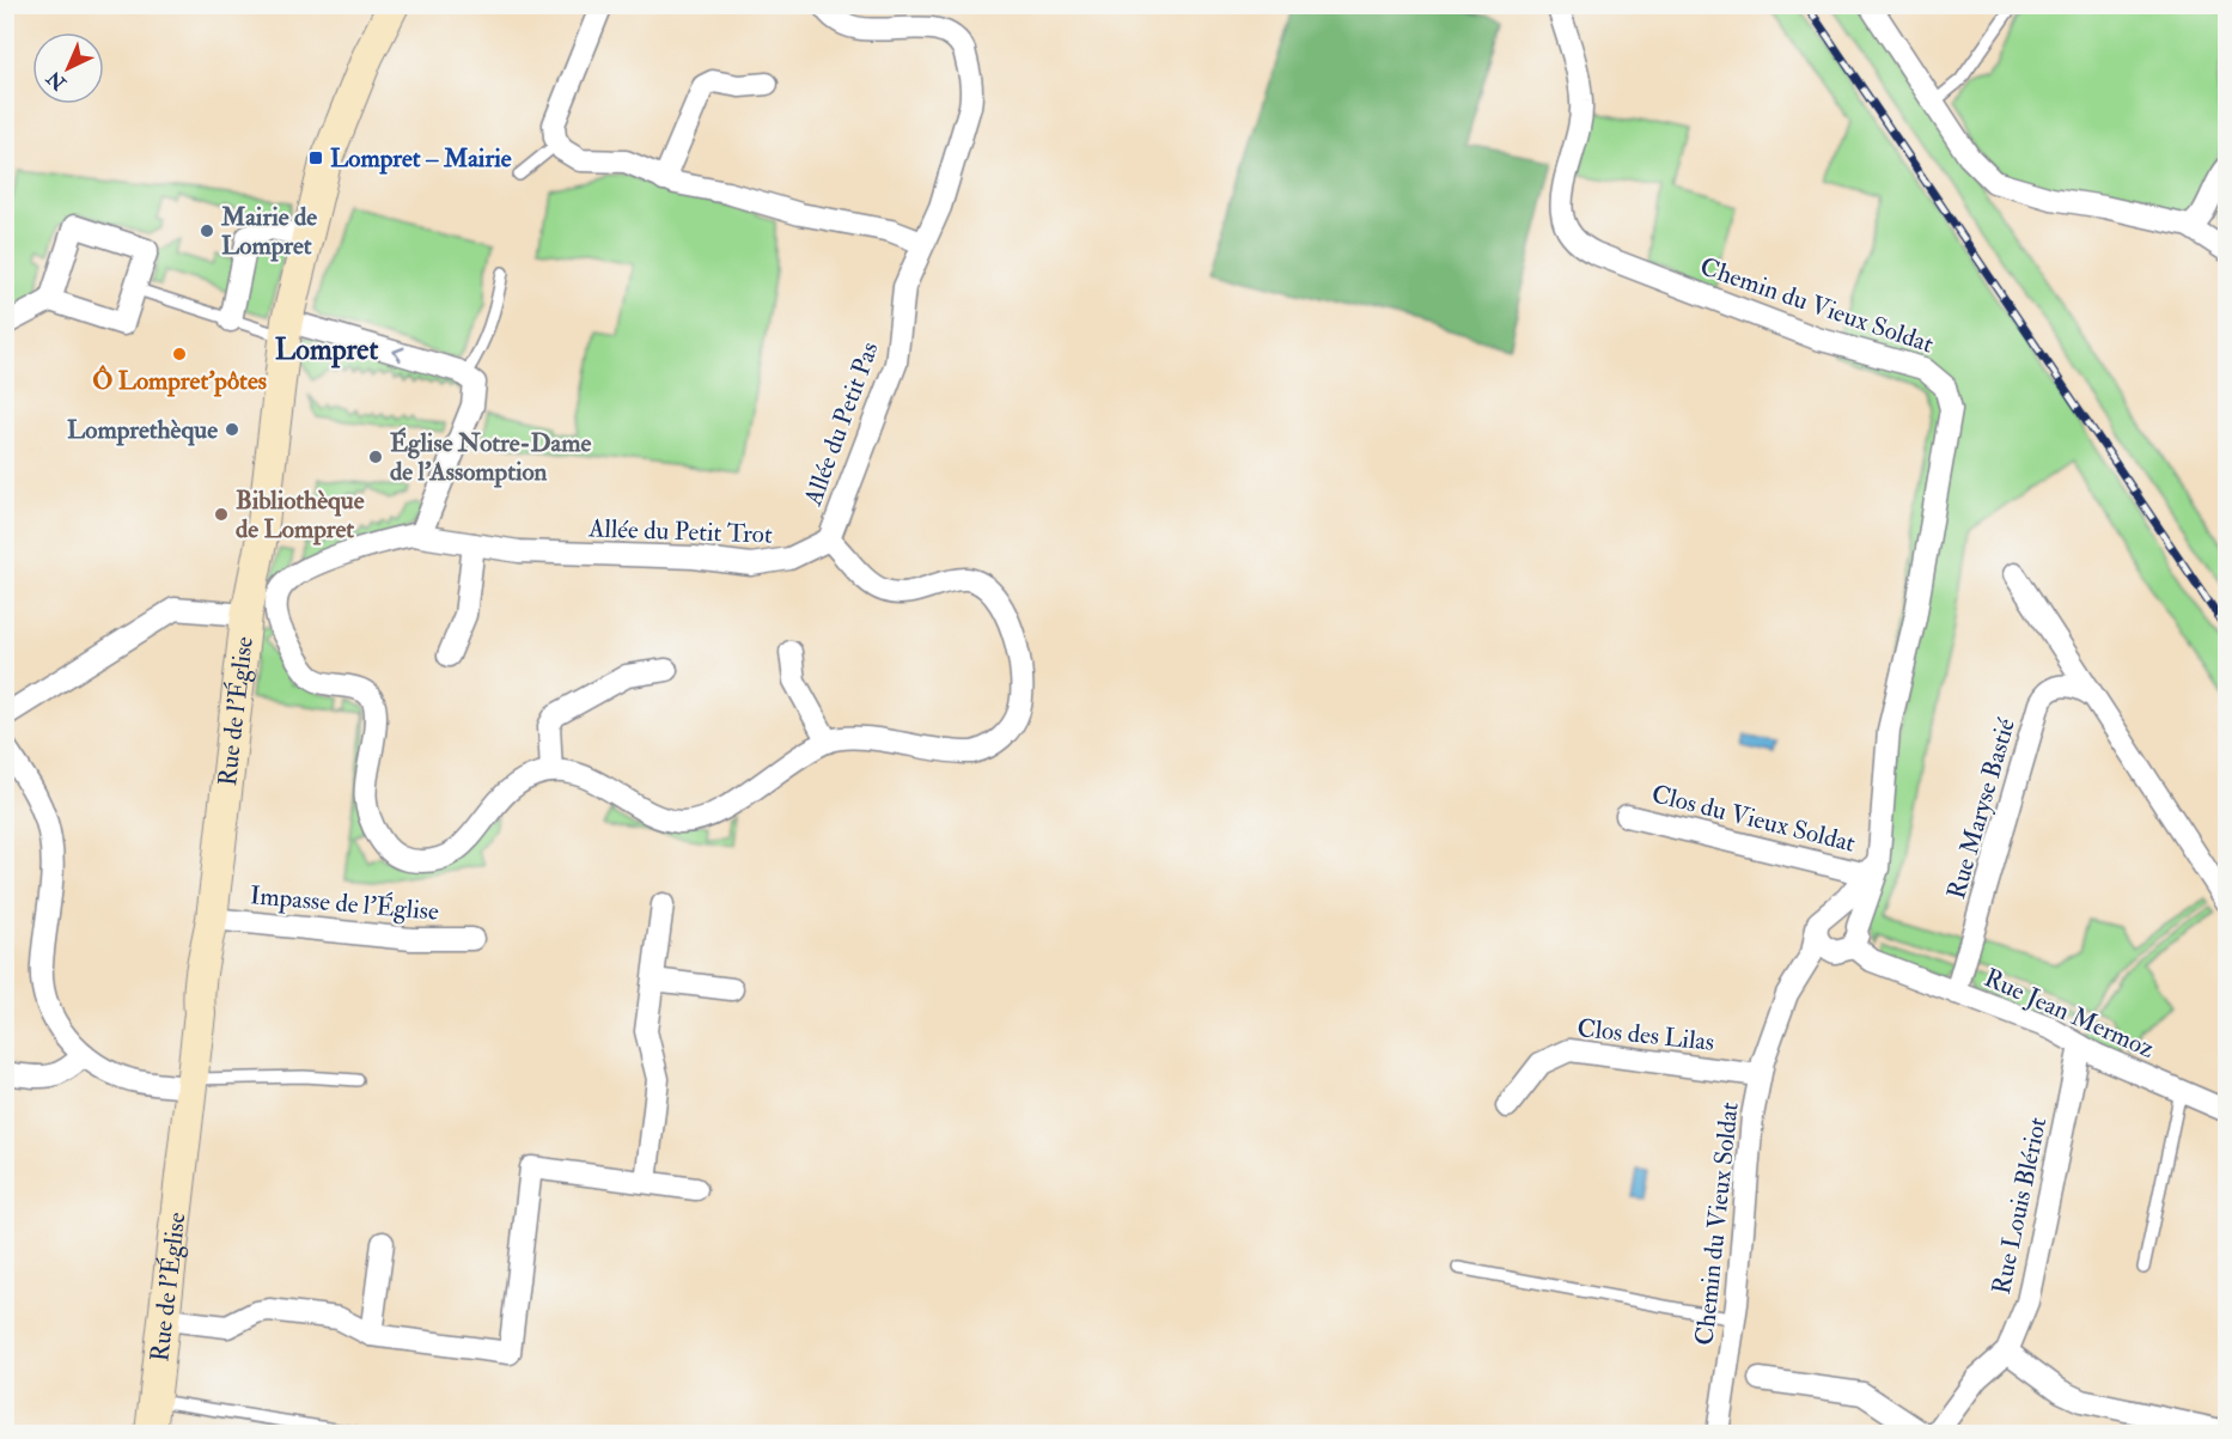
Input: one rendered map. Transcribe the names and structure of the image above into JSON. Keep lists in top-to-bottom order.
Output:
{
  "streets": {
    "street": [
      "Chemin du Vieux Soldat",
      "Allée du Petit Pas",
      "Allée du Petit Trot",
      "Rue de l'Église",
      "Rue Maryse Bastié",
      "Clos du Vieux Soldat",
      "Impasse de l'Église",
      "Rue Jean Mermoz",
      "Clos des Lilas",
      "Rue Louis Blériot"
    ]
  },
  "crossings": [
    ["Chemin du Vieux Soldat", "Clos du Vieux Soldat"],
    ["Chemin du Vieux Soldat", "Rue Jean Mermoz"],
    ["Chemin du Vieux Soldat", "Clos des Lilas"],
    ["Allée du Petit Pas", "Allée du Petit Trot"],
    ["Allée du Petit Trot", "Rue de l'Église"],
    ["Rue de l'Église", "Impasse de l'Église"],
    ["Rue Maryse Bastié", "Rue Jean Mermoz"],
    ["Rue Jean Mermoz", "Rue Louis Blériot"]
  ],
  "districts": ["Lompret"],
  "places": {
    "transit": ["Lompret – Mairie"],
    "other": [
      "Mairie de Lompret",
      "Ô Lompret’pôtes",
      "Lomprethèque",
      "Église Notre-Dame de l'Assomption",
      "Bibliothèque de Lompret"
    ]
  },
  "north": "bottom left"
}
